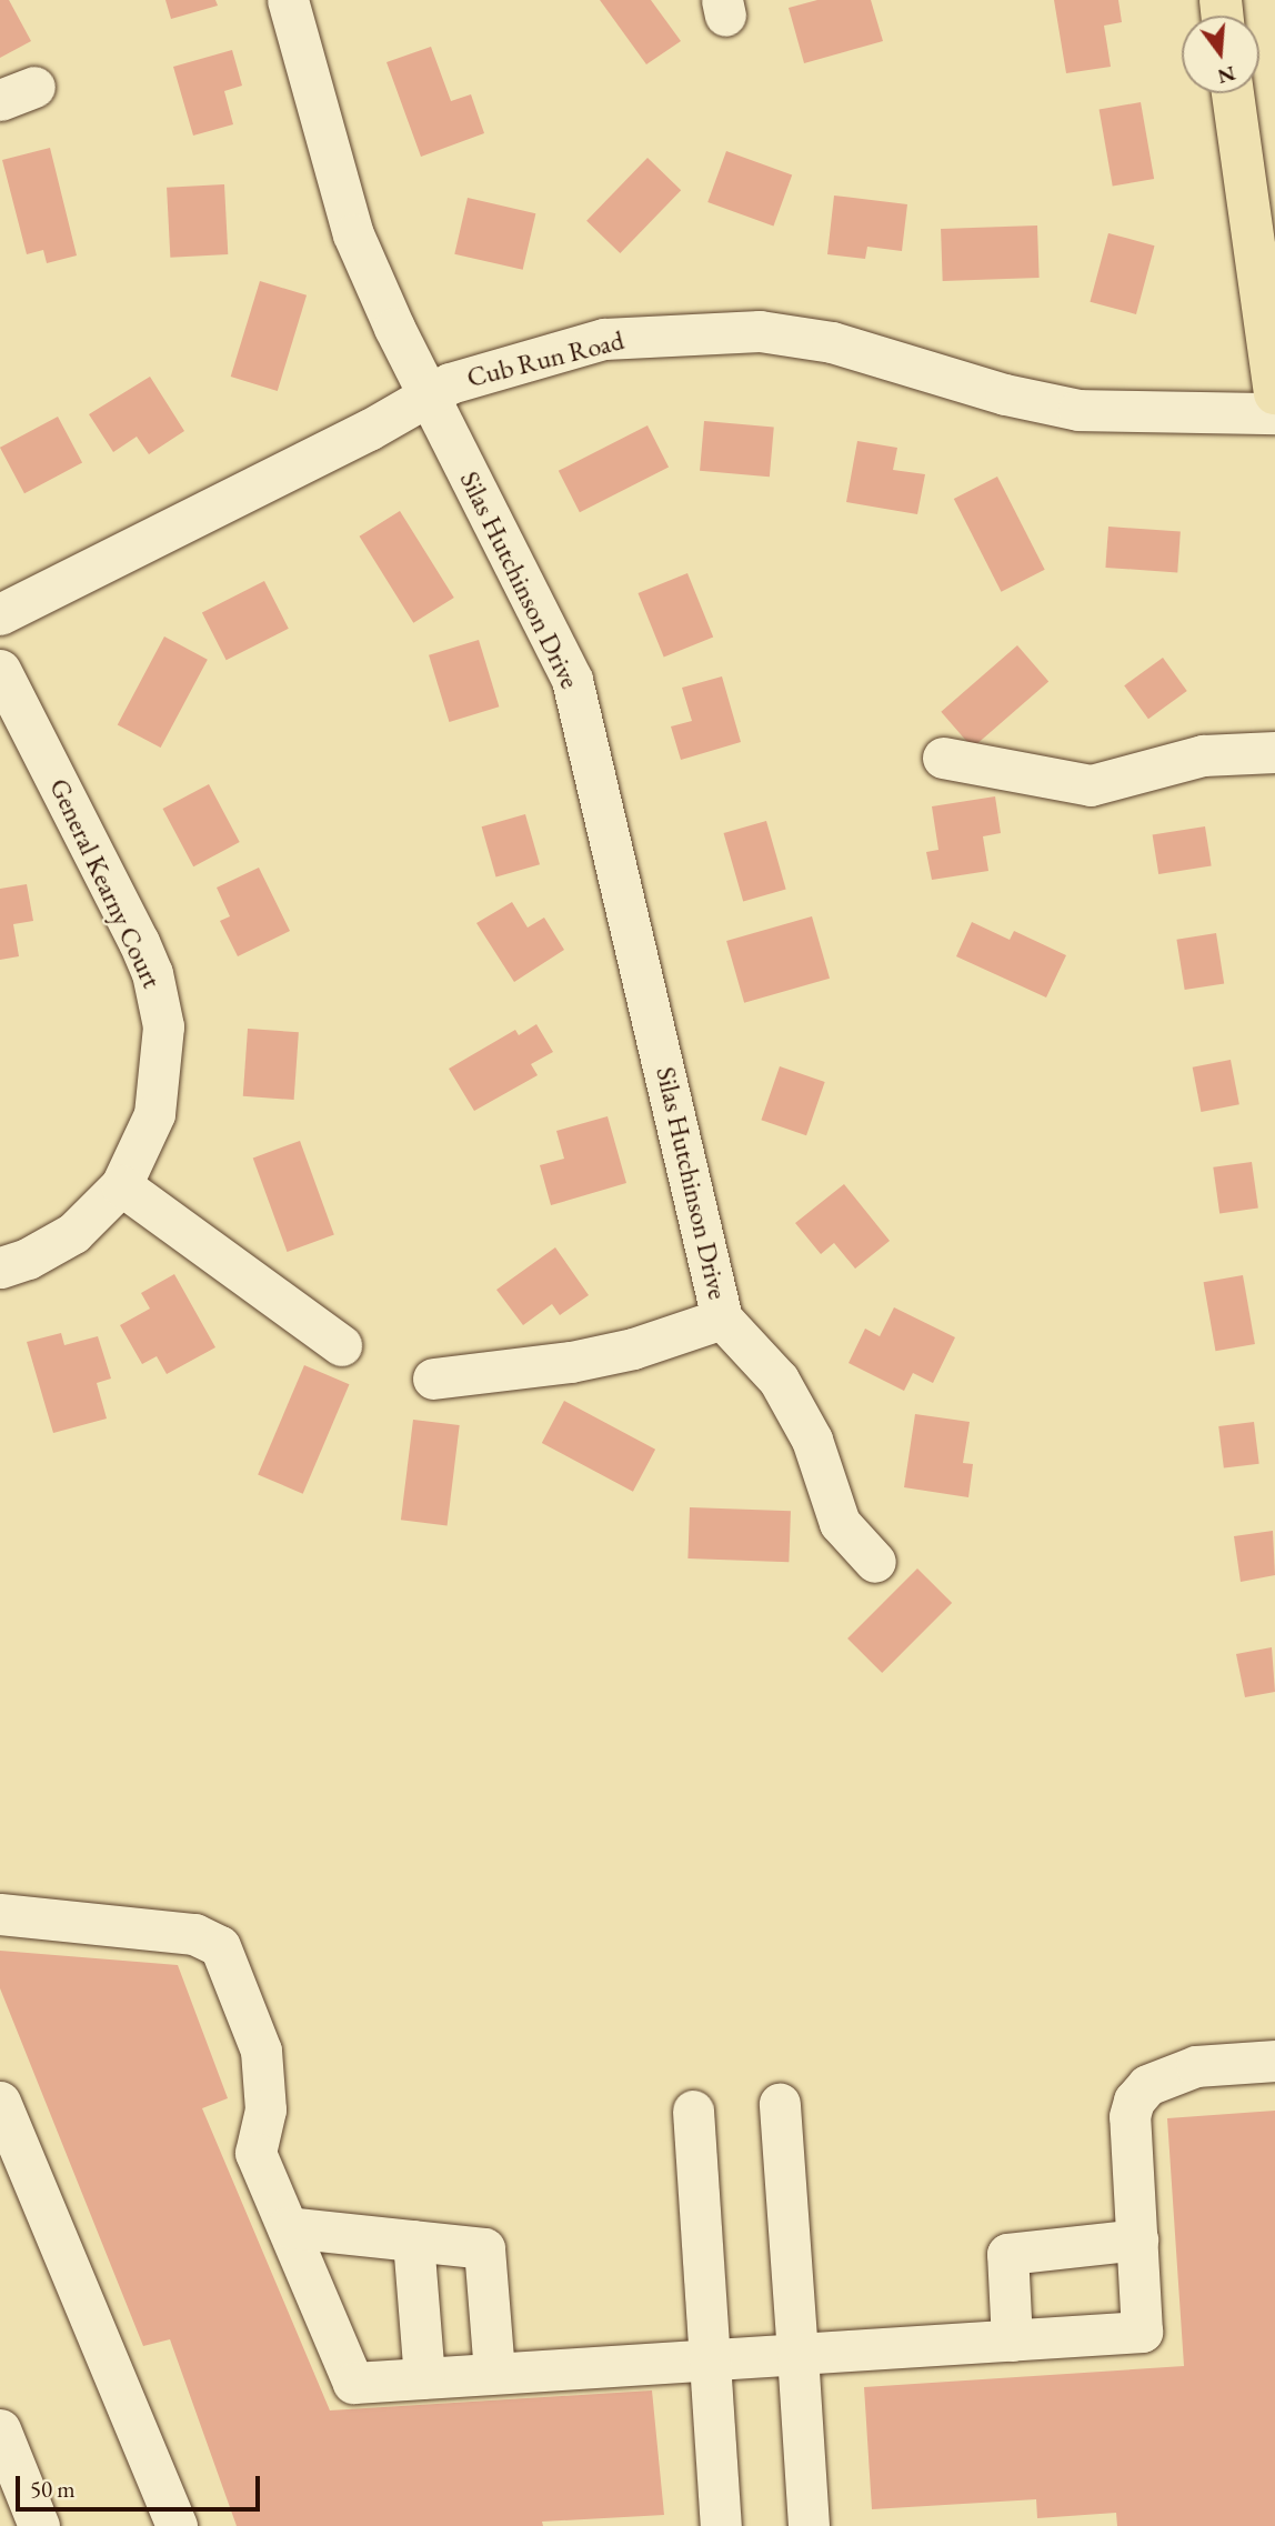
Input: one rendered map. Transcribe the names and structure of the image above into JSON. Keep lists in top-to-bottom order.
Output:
{
  "streets": {
    "street": ["Cub Run Road", "Silas Hutchinson Drive", "General Kearny Court"]
  },
  "crossings": [
    ["Cub Run Road", "Silas Hutchinson Drive"]
  ],
  "scale_bar": "50 m",
  "north": "bottom"
}
